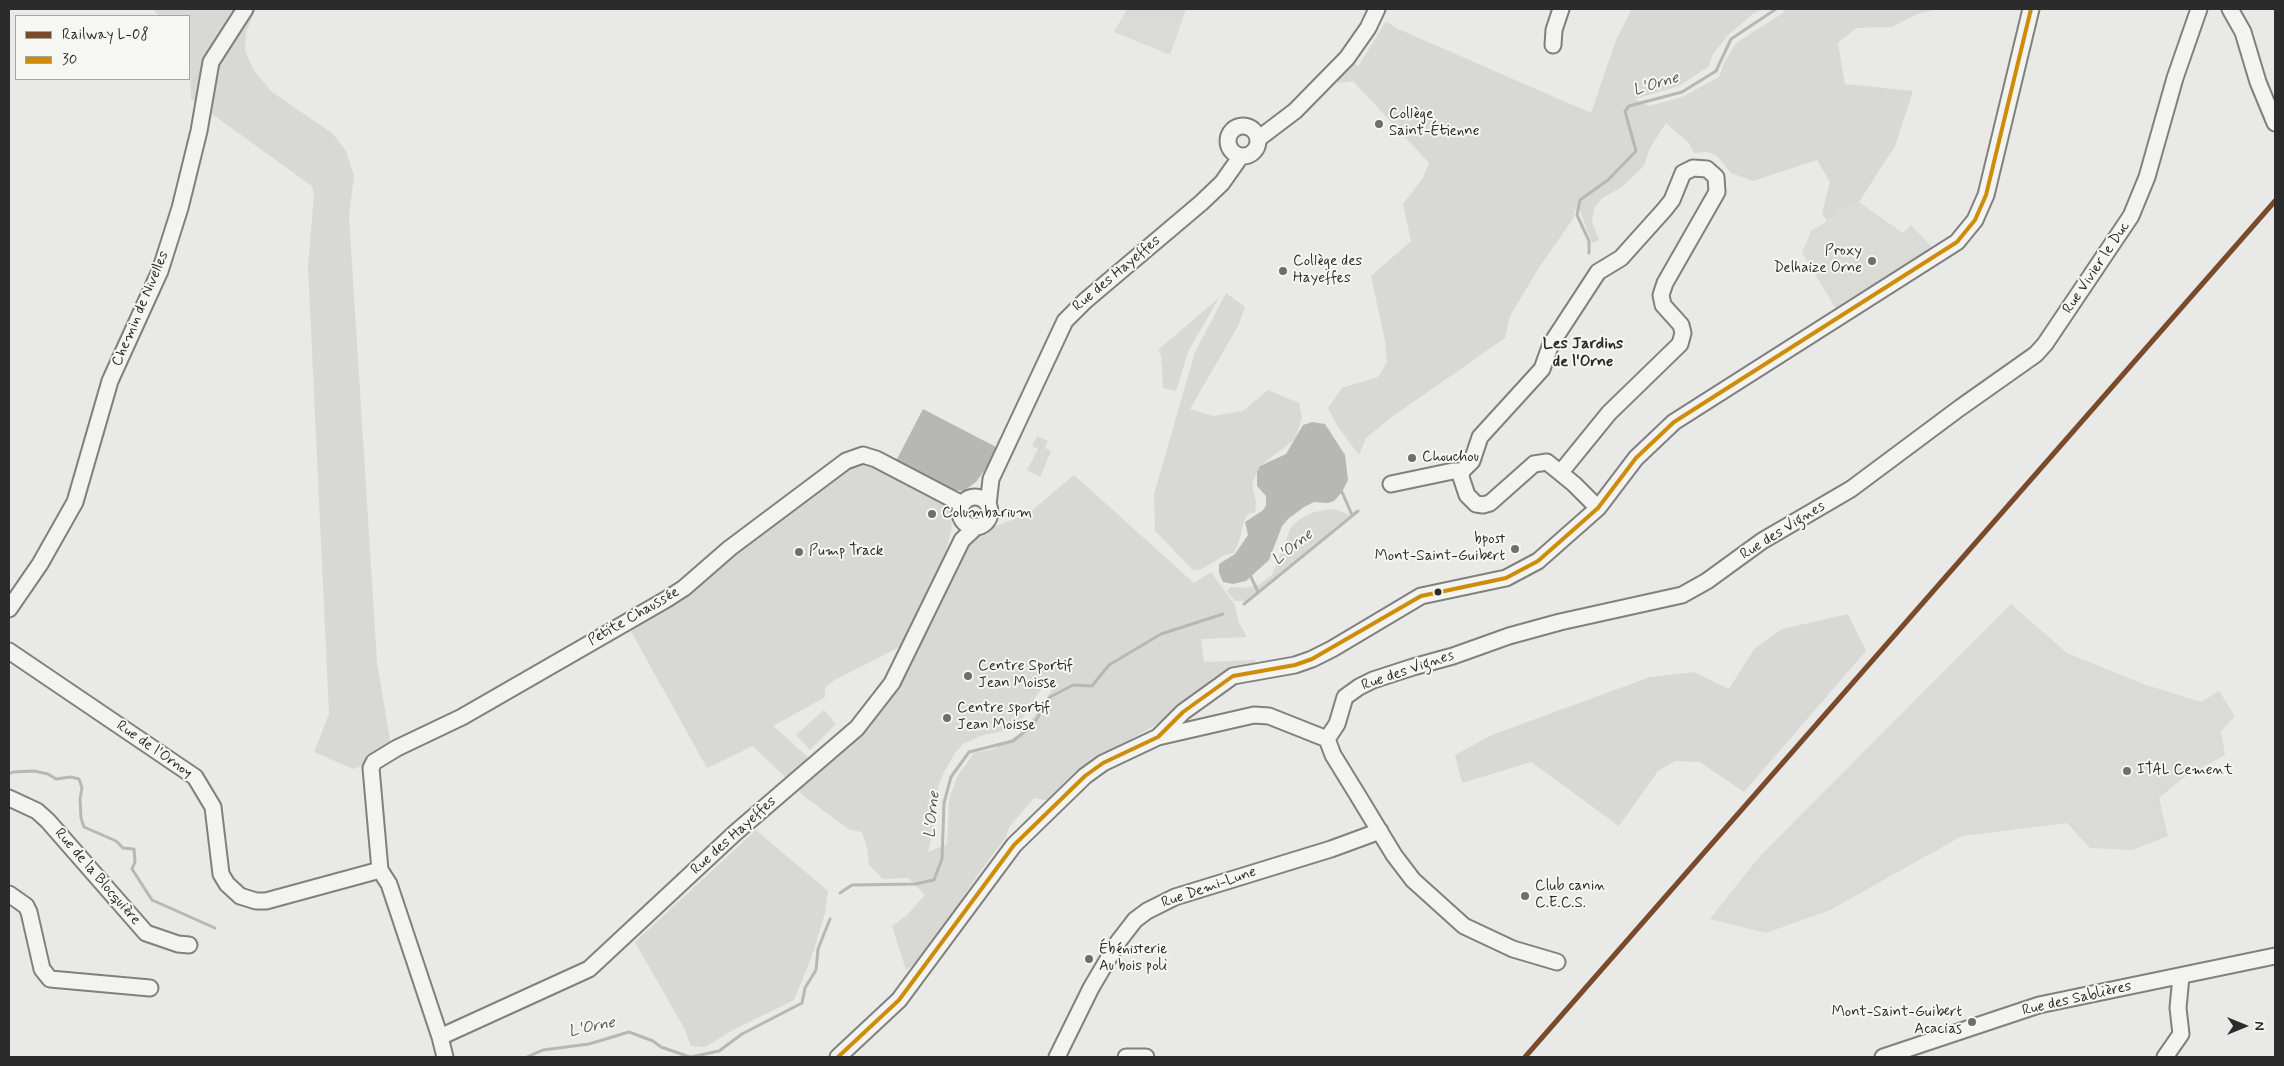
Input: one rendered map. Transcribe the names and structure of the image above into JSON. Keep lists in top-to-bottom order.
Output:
{
  "streets": {
    "street": [
      "Rue Vivier le Duc",
      "Rue des Hayeffes",
      "Chemin de Nivelles",
      "Rue des Vignes",
      "Petite Chaussée",
      "Rue de l'Ornoy",
      "Rue de la Blocquière",
      "Rue Demi-Lune",
      "Rue des Sablières"
    ]
  },
  "crossings": [
    ["Rue Vivier le Duc", "Rue des Vignes"],
    ["Rue des Hayeffes", "Petite Chaussée"],
    ["Petite Chaussée", "Rue de l'Ornoy"]
  ],
  "districts": ["Les Jardins de l'Orne"],
  "water": ["L'Orne"],
  "places": [
    "Collège Saint-Étienne",
    "Proxy Delhaize Orne",
    "Collège des Hayeffes",
    "Chouchou",
    "Columbarium",
    "bpost Mont-Saint-Guibert",
    "Pump Track",
    "Centre Sportif Jean Moisse",
    "Centre sportif Jean Moisse",
    "ITAL Cement",
    "Club canin C.E.C.S.",
    "Ébénisterie Au bois poli",
    "Mont-Saint-Guibert Acacias"
  ],
  "lines": ["transit line 30", "rail line L-08"],
  "legend": ["Railway L-08", "30"],
  "north": "right"
}
